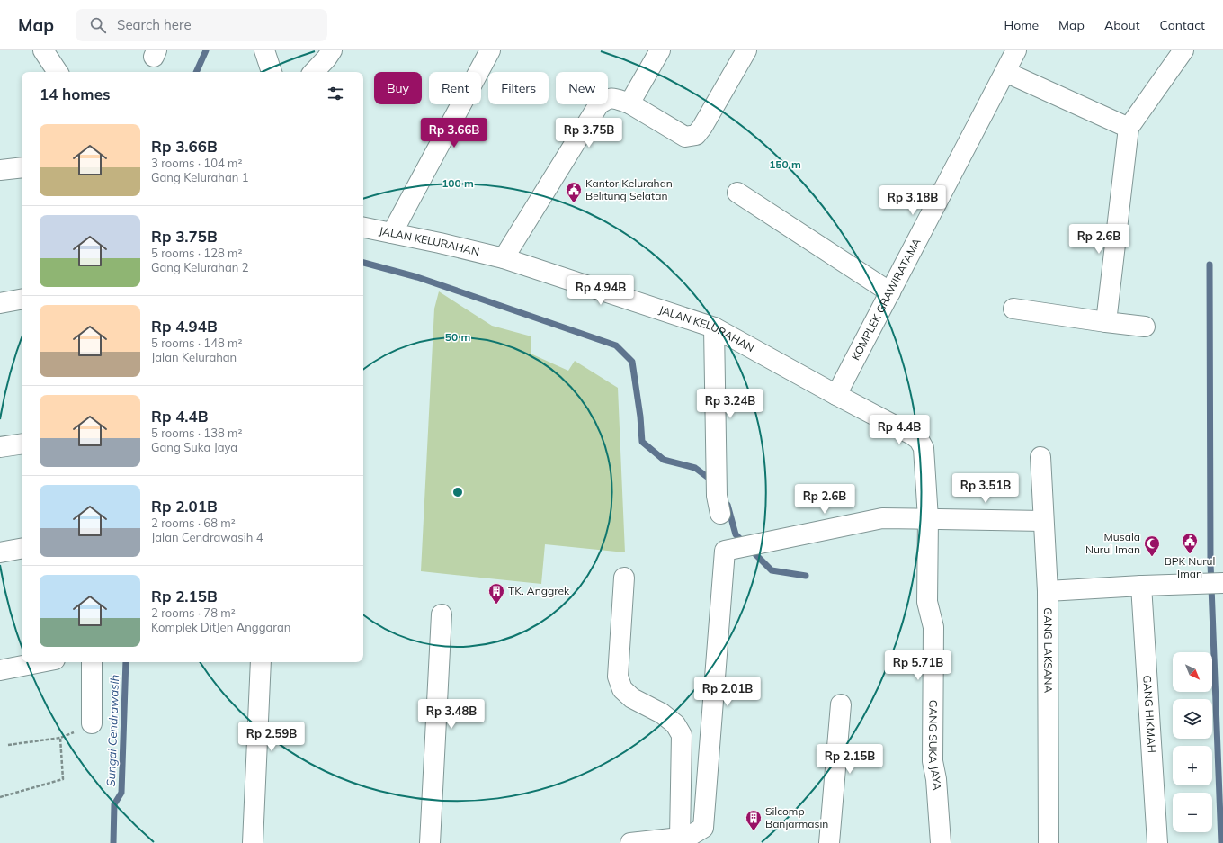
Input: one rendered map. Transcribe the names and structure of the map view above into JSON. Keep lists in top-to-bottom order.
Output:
{
  "streets": {
    "street": [
      "JALAN KELURAHAN",
      "KOMPLEK GRAWIRATAMA",
      "GANG LAKSANA",
      "GANG HIKMAH",
      "GANG SUKA JAYA"
    ]
  },
  "crossings": [
    ["JALAN KELURAHAN", "KOMPLEK GRAWIRATAMA"],
    ["JALAN KELURAHAN", "GANG SUKA JAYA"]
  ],
  "water": ["Sungai Cendrawasih"],
  "places": {
    "public building": ["Kantor Kelurahan Belitung Selatan", "BPK Nurul Iman"],
    "mosque": ["Musala Nurul Iman"],
    "building": ["TK. Anggrek", "Silcomp Banjarmasin"]
  },
  "north": "bottom right",
  "page": {
    "header": "Map",
    "search": "Search here",
    "nav": [
      "Home",
      "Map",
      "About",
      "Contact"
    ],
    "chip": [
      "Buy",
      "Rent",
      "Filters",
      "New"
    ],
    "heading": "14 homes",
    "list": [
      {
        "name": "Rp 3.66B",
        "note": "3 rooms · 104 m² · Gang Kelurahan 1"
      },
      {
        "name": "Rp 3.75B",
        "note": "5 rooms · 128 m² · Gang Kelurahan 2"
      },
      {
        "name": "Rp 4.94B",
        "note": "5 rooms · 148 m² · Jalan Kelurahan"
      },
      {
        "name": "Rp 4.4B",
        "note": "5 rooms · 138 m² · Gang Suka Jaya"
      },
      {
        "name": "Rp 2.01B",
        "note": "2 rooms · 68 m² · Jalan Cendrawasih 4"
      },
      {
        "name": "Rp 2.15B",
        "note": "2 rooms · 78 m² · Komplek DitJen Anggaran"
      }
    ],
    "price": [
      "Rp 3.66B",
      "Rp 3.75B",
      "Rp 3.18B",
      "Rp 2.6B",
      "Rp 4.94B",
      "Rp 3.24B",
      "Rp 4.4B",
      "Rp 3.51B",
      "Rp 2.6B",
      "Rp 5.71B",
      "Rp 2.01B",
      "Rp 3.48B",
      "Rp 2.59B",
      "Rp 2.15B"
    ],
    "map_buttons": ["+", "−"]
  },
  "rings": ["150 m", "100 m", "50 m"]
}
